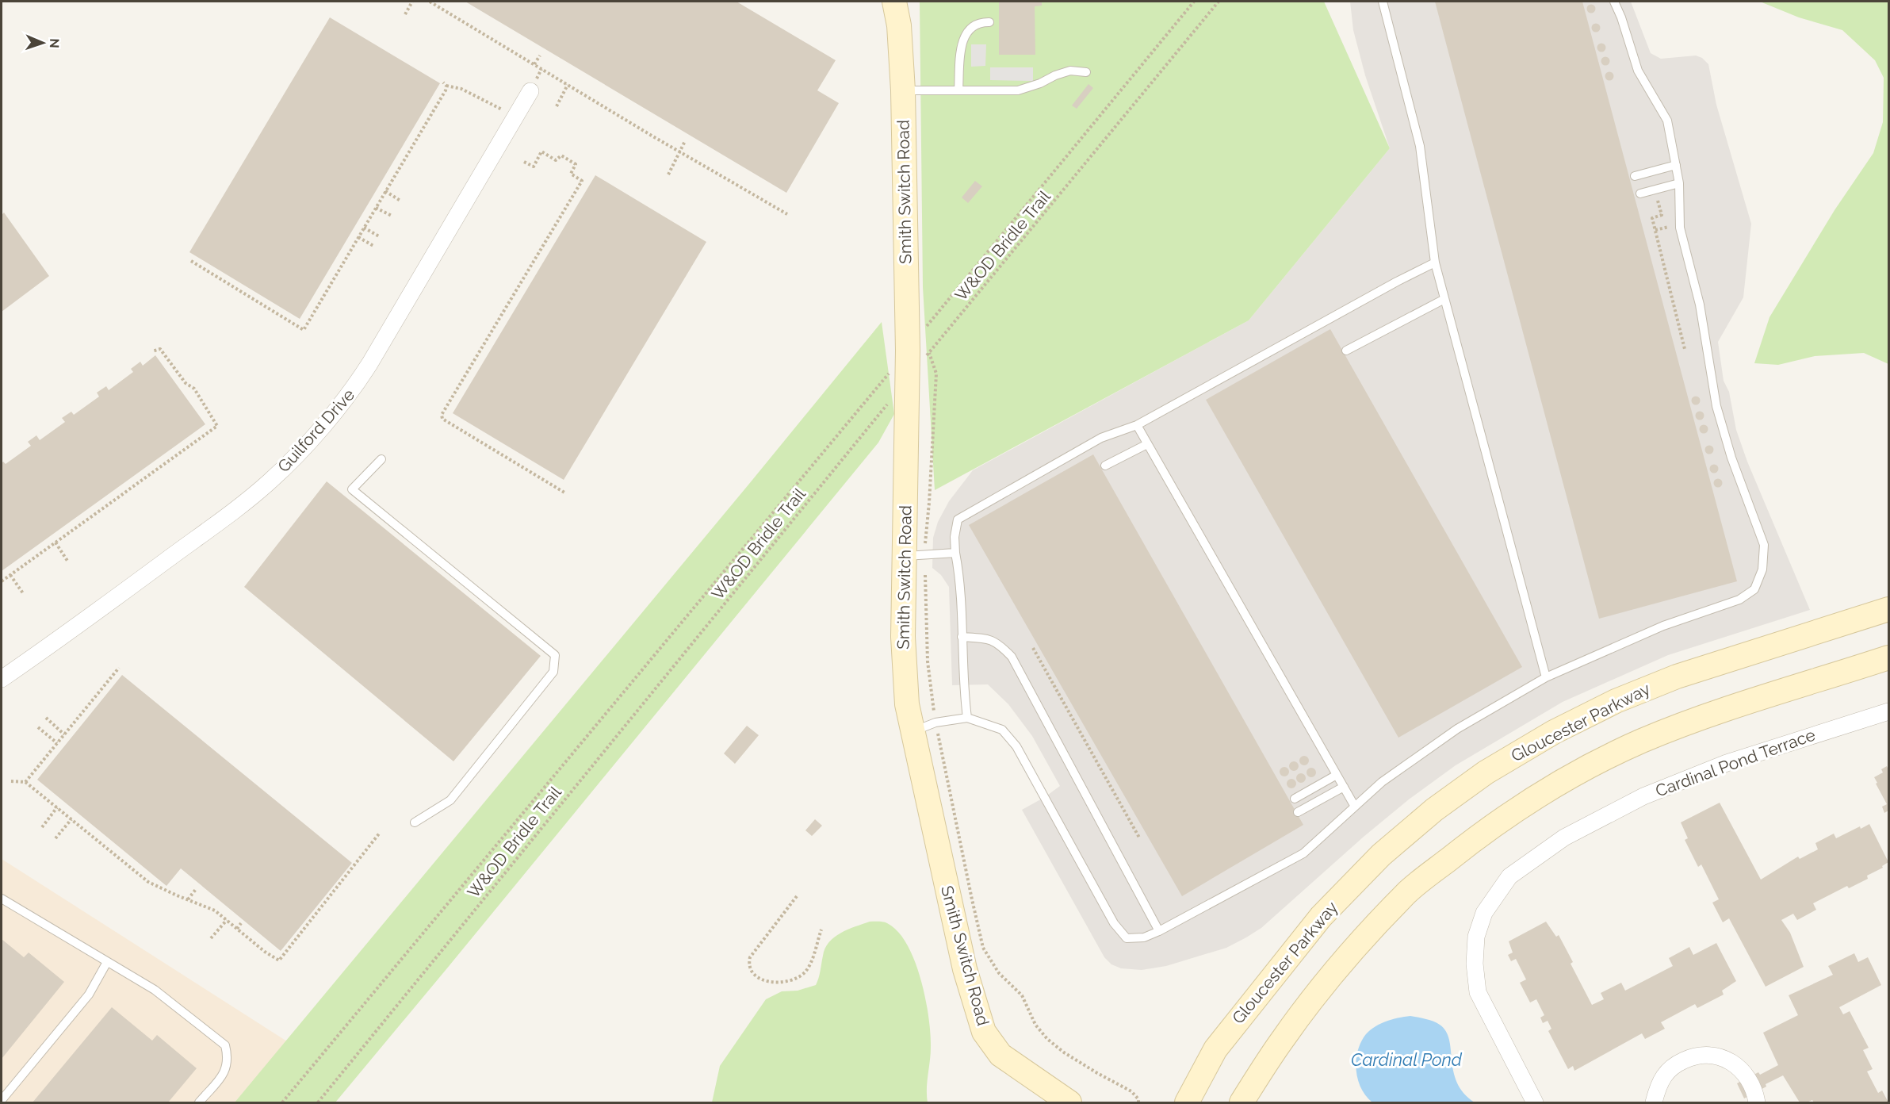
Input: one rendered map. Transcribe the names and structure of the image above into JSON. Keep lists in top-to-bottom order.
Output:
{
  "streets": {
    "main road": ["Smith Switch Road", "Gloucester Parkway"],
    "street": ["Guilford Drive", "Cardinal Pond Terrace"],
    "path": ["W&OD Bridle Trail"]
  },
  "crossings": [
    ["Smith Switch Road", "W&OD Bridle Trail"]
  ],
  "water": ["Cardinal Pond"],
  "north": "right"
}
